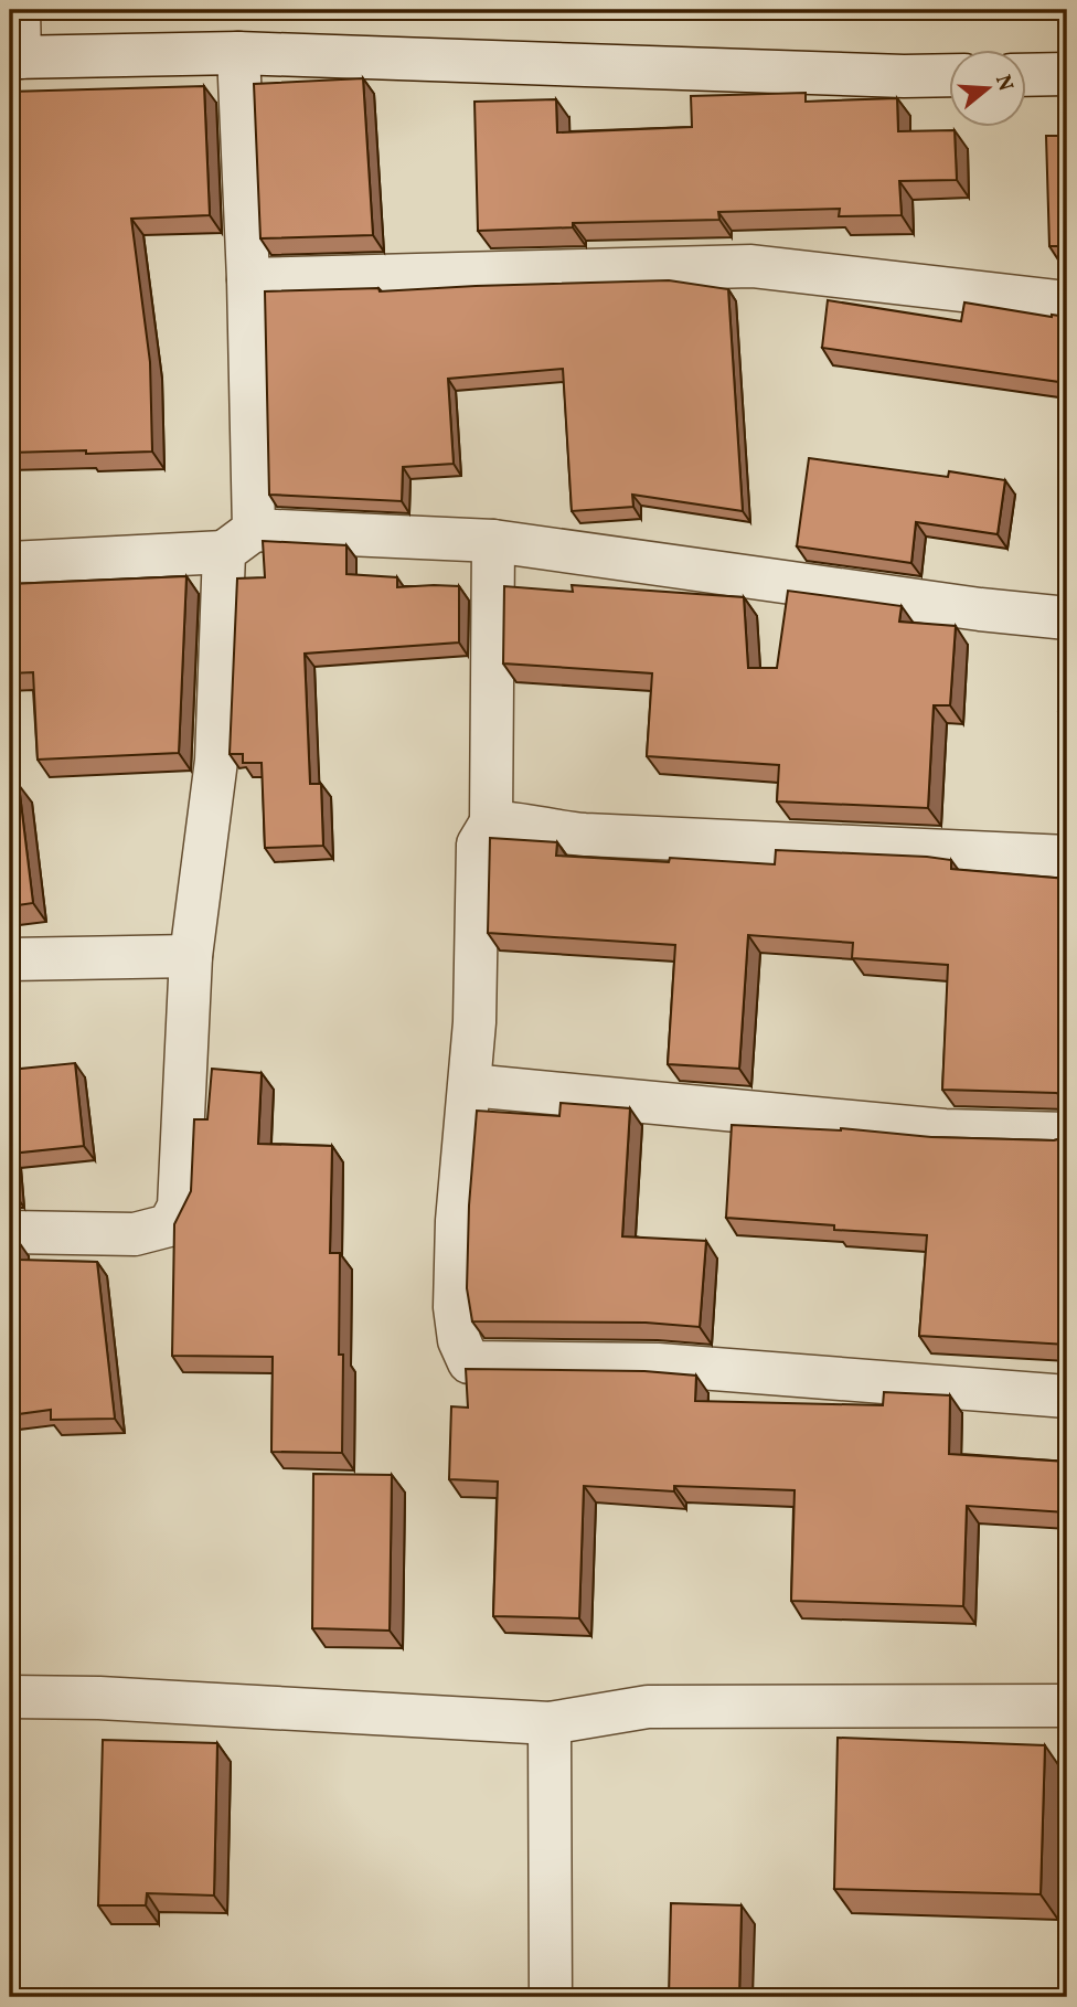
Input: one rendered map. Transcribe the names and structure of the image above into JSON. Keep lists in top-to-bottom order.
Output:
{
  "north": "right"
}
